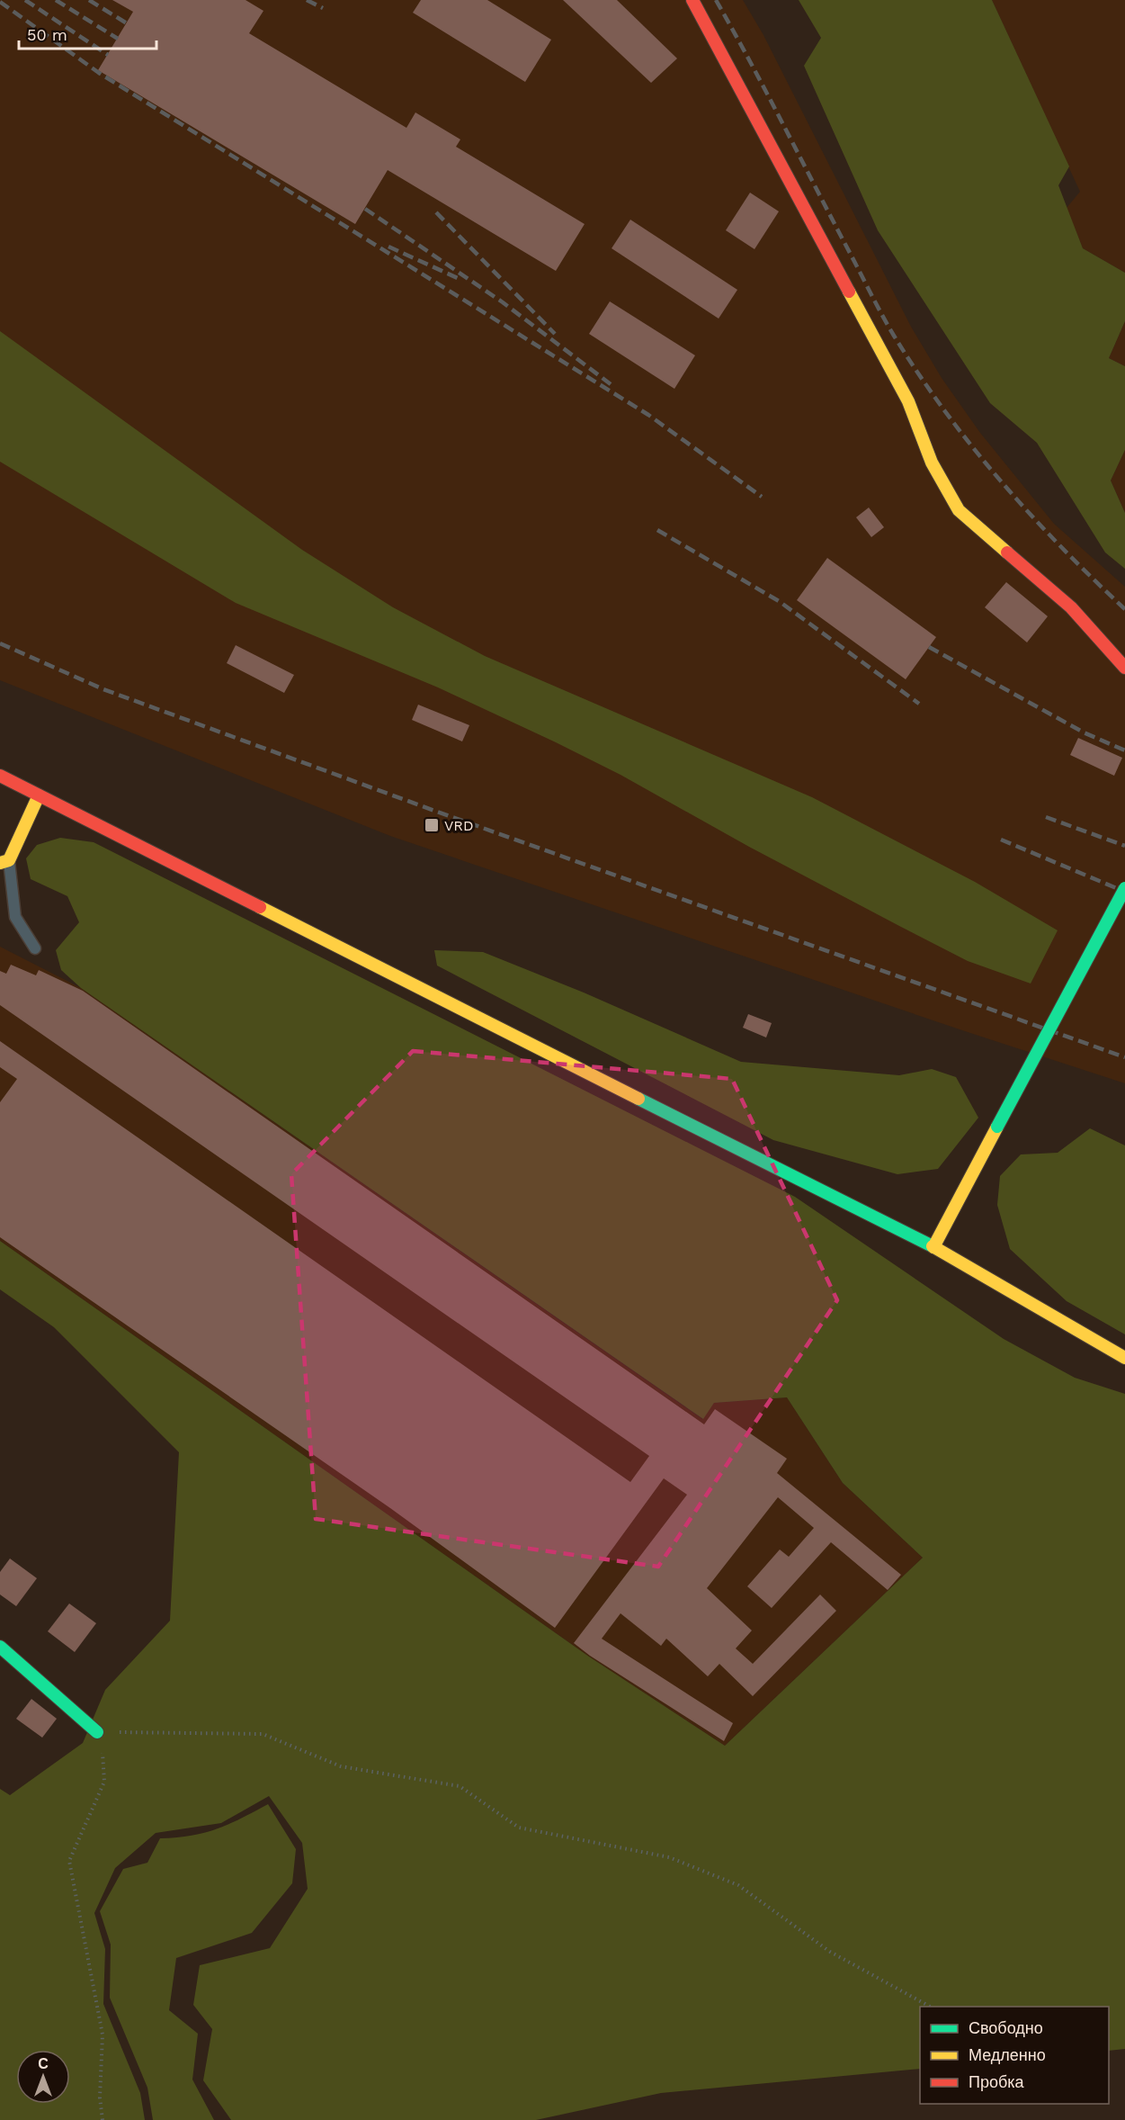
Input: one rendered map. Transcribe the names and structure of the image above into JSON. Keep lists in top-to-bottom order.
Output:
{
  "places": {
    "transit": ["VRD"]
  },
  "legend": ["Свободно", "Медленно", "Пробка"],
  "scale_bar": "50 m",
  "north": "top"
}
